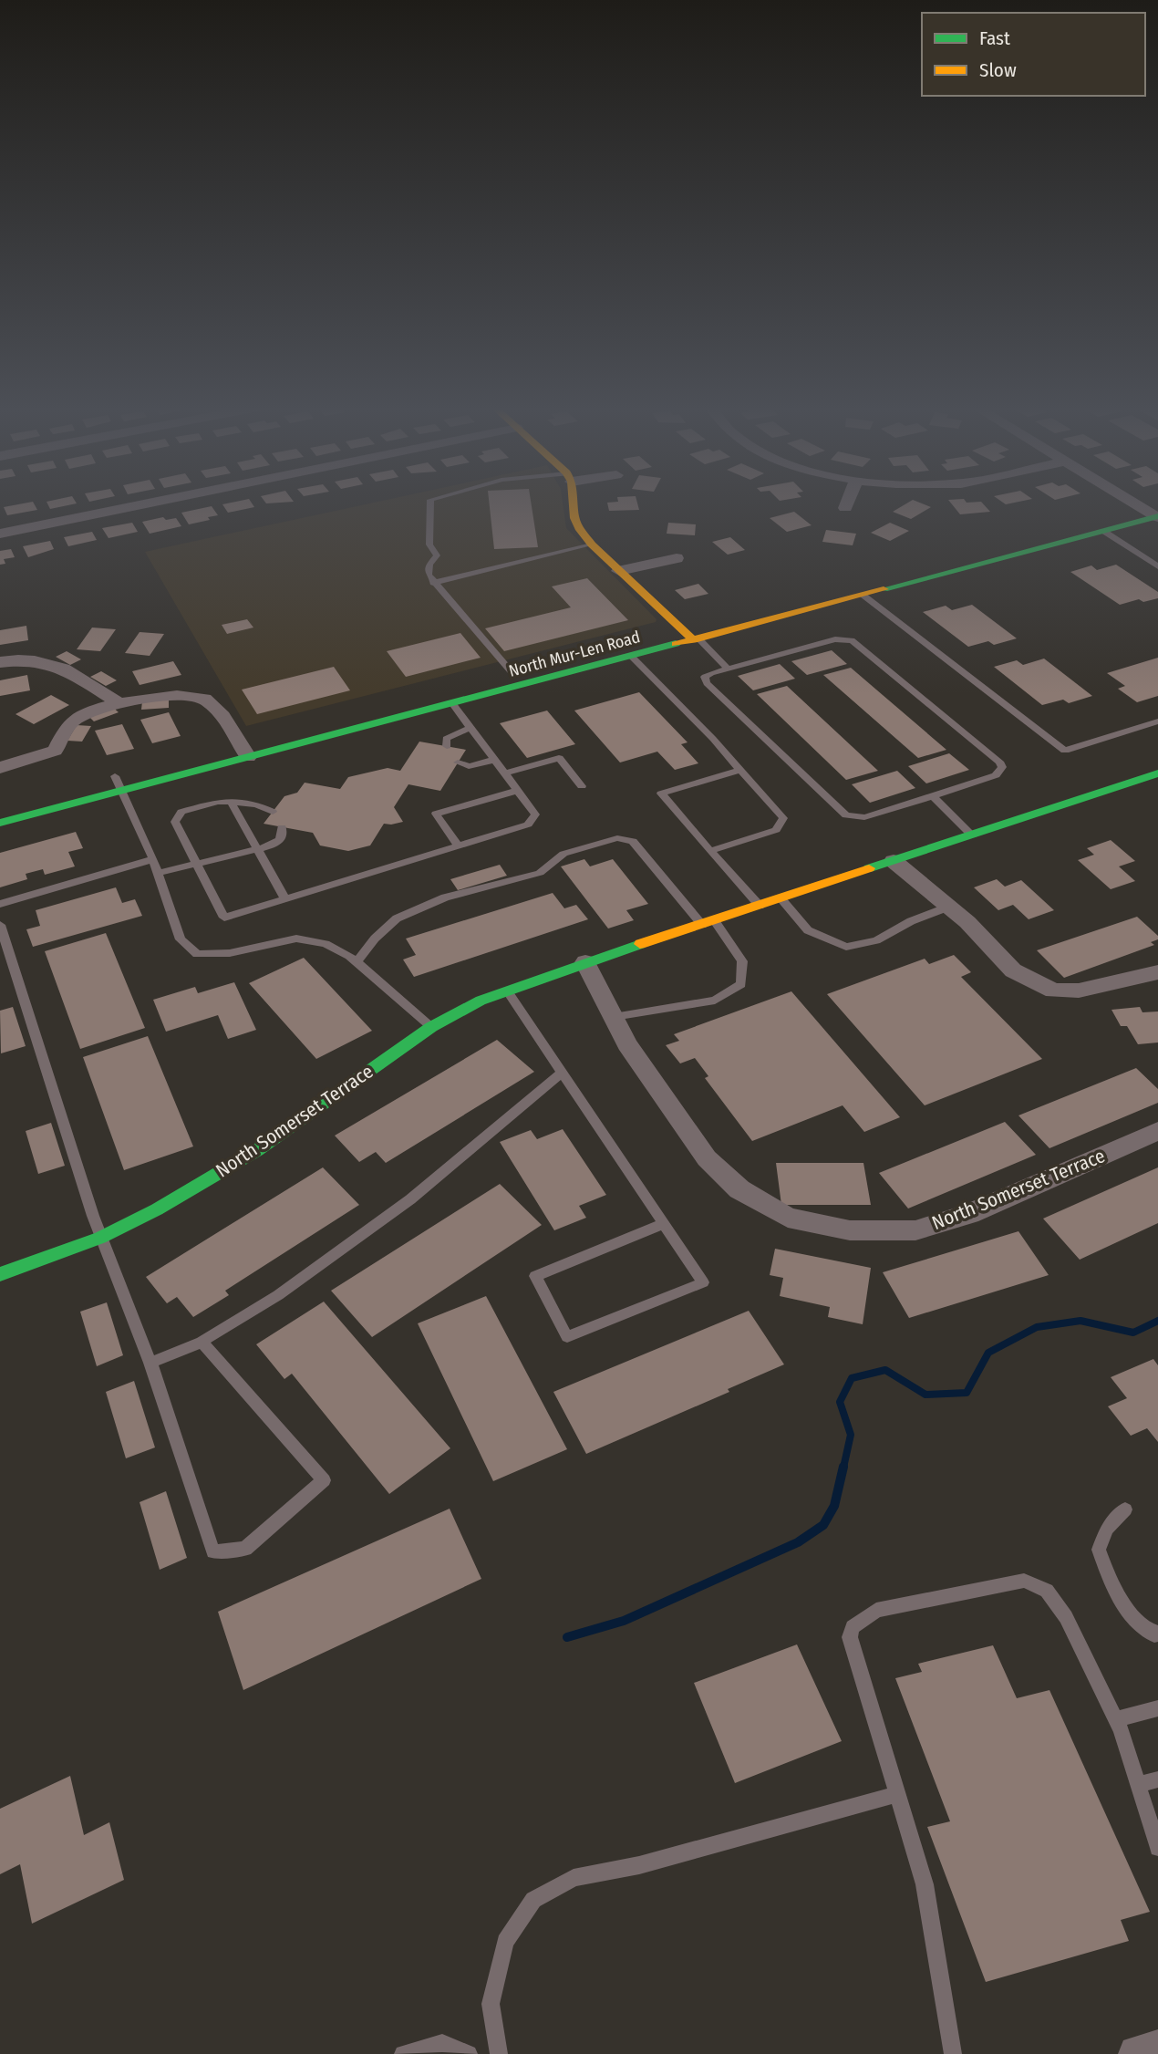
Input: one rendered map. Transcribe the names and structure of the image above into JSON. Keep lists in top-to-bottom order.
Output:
{
  "streets": {
    "main road": ["North Mur-Len Road", "North Somerset Terrace"]
  },
  "legend": ["Fast", "Slow"]
}
